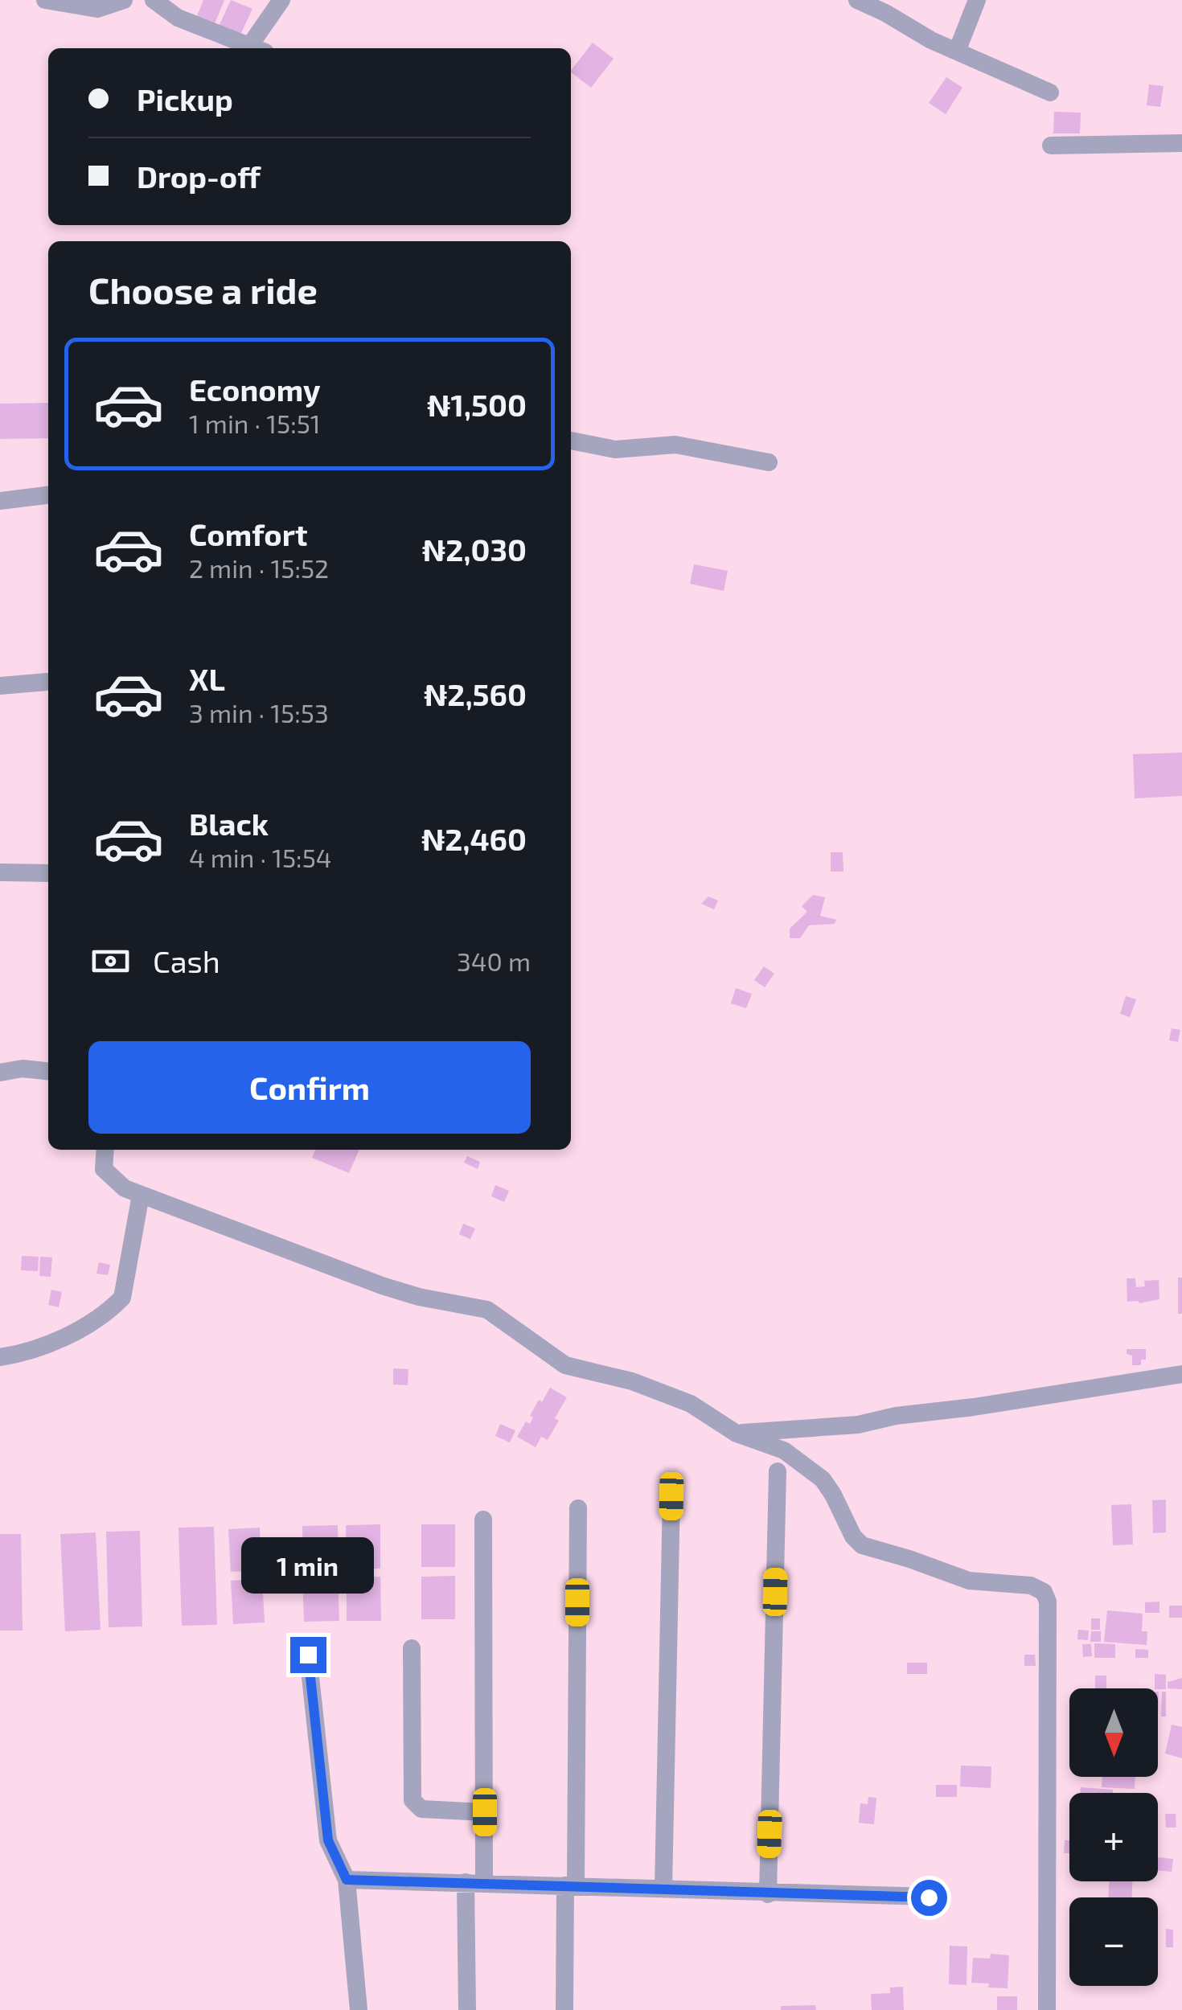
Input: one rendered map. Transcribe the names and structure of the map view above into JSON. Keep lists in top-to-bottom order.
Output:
{
  "north": "bottom",
  "page": {
    "banner": ["Pickup", "Drop-off"],
    "heading": "Choose a ride",
    "list": [
      {
        "name": "Economy",
        "note": "1 min · 15:51",
        "value": "₦1,500"
      },
      {
        "name": "Comfort",
        "note": "2 min · 15:52",
        "value": "₦2,030"
      },
      {
        "name": "XL",
        "note": "3 min · 15:53",
        "value": "₦2,560"
      },
      {
        "name": "Black",
        "note": "4 min · 15:54",
        "value": "₦2,460"
      }
    ],
    "pay": ["Cash", "340 m"],
    "buttons": "Confirm",
    "bubble": "1 min",
    "map_buttons": ["+", "−"]
  }
}
